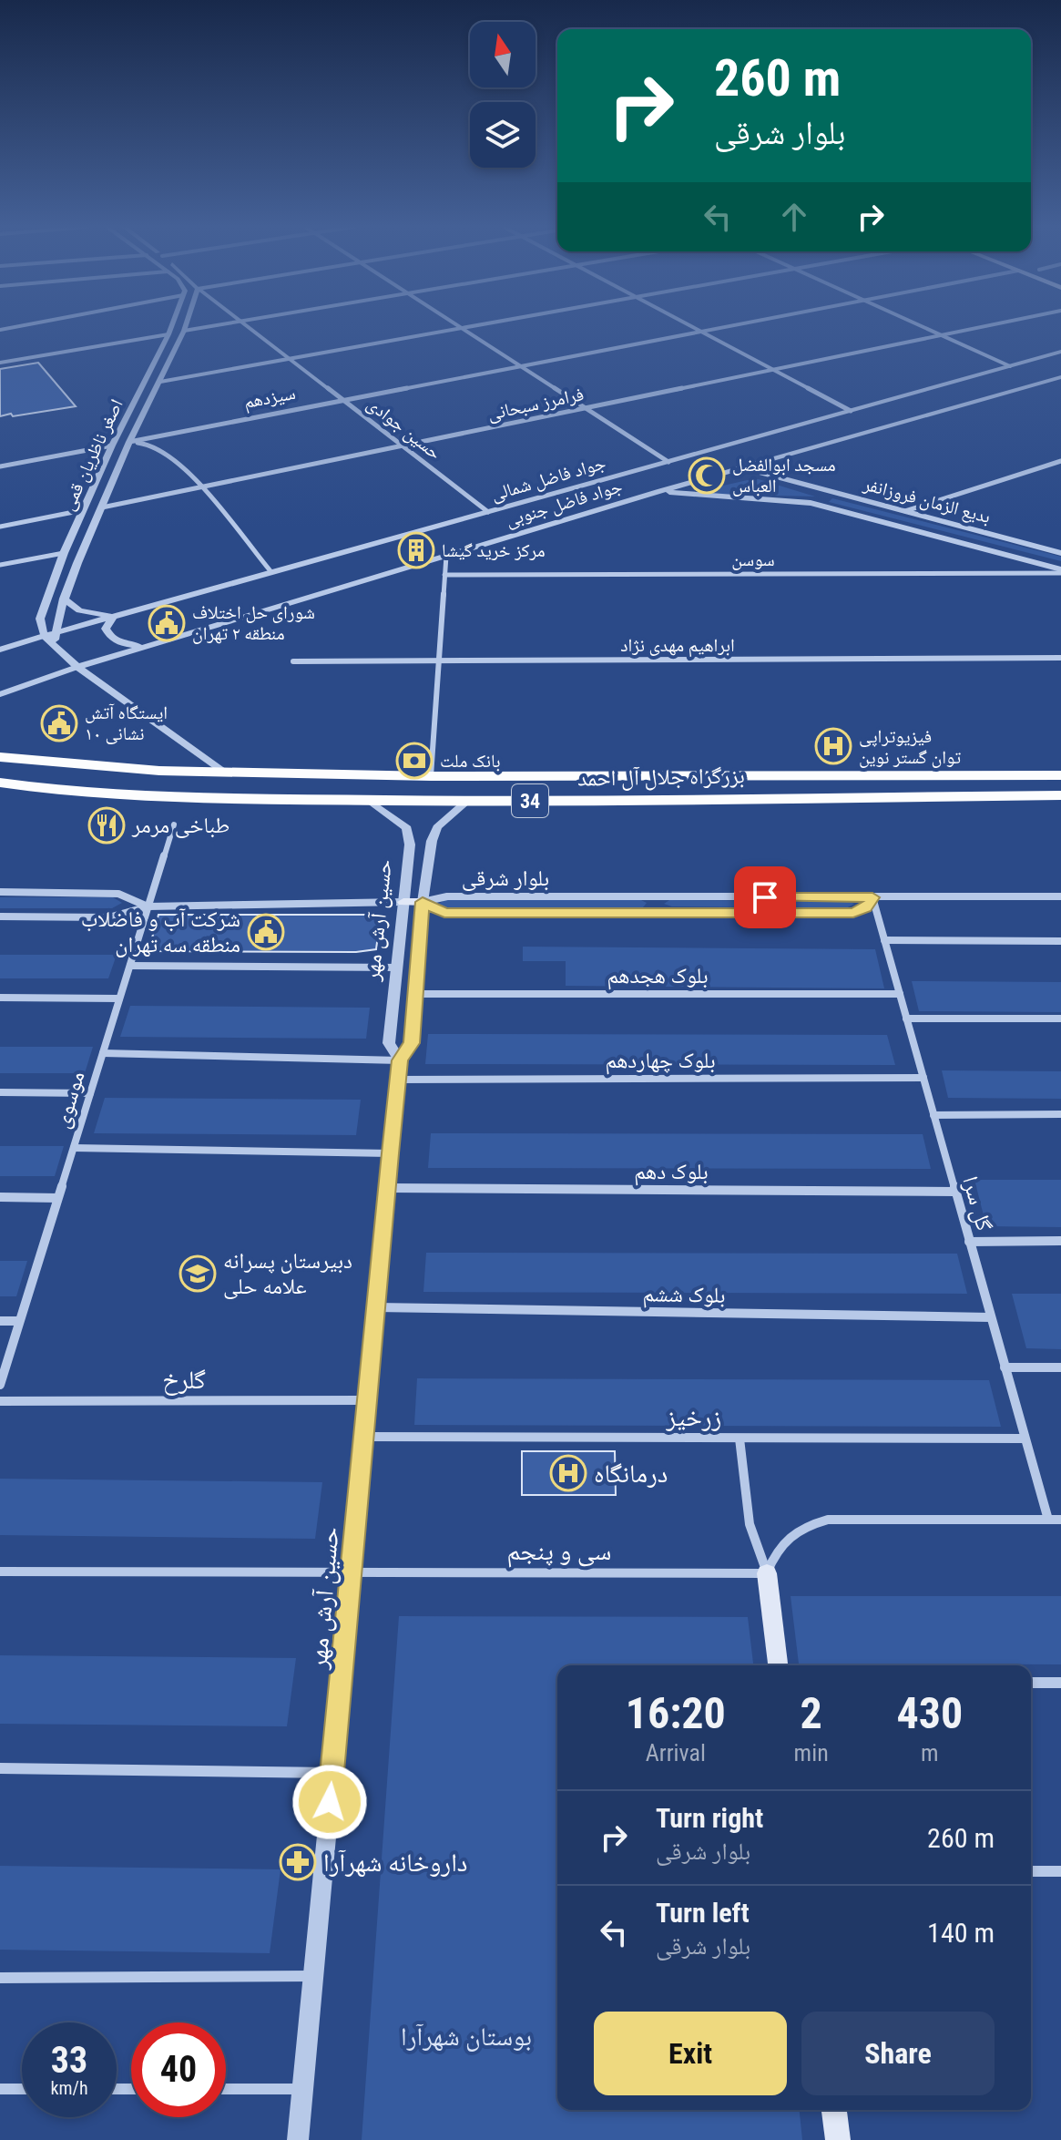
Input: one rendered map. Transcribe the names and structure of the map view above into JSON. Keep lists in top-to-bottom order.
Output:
{
  "streets": {
    "highway": ["بزرگراه جلال آل احمد", "34"],
    "street": [
      "سیزدهم",
      "فرامرز سبحانی",
      "حسین جوادی",
      "اصغر ناظریان قمی",
      "جواد فاضل شمالی",
      "بدیع‌ الزمان فروزانفر",
      "جواد فاضل جنوبی",
      "سوسن",
      "ابراهیم مهدی نژاد",
      "بلوار شرقی",
      "حسین آرش مهر",
      "بلوک هجدهم",
      "بلوک چهاردهم",
      "موسوی",
      "بلوک دهم",
      "گل سرا",
      "بلوک ششم",
      "گلرخ",
      "زرخیز",
      "سی و پنجم"
    ]
  },
  "crossings": [
    ["سیزدهم", "حسین جوادی"],
    ["سیزدهم", "اصغر ناظریان قمی"],
    ["فرامرز سبحانی", "حسین جوادی"],
    ["فرامرز سبحانی", "اصغر ناظریان قمی"],
    ["حسین جوادی", "جواد فاضل شمالی"],
    ["اصغر ناظریان قمی", "جواد فاضل شمالی"],
    ["بدیع‌ الزمان فروزانفر", "جواد فاضل جنوبی"],
    ["بزرگراه جلال آل احمد", "حسین آرش مهر"],
    ["بلوار شرقی", "حسین آرش مهر"],
    ["بلوار شرقی", "گل سرا"],
    ["حسین آرش مهر", "بلوک هجدهم"],
    ["حسین آرش مهر", "بلوک چهاردهم"],
    ["حسین آرش مهر", "بلوک دهم"],
    ["حسین آرش مهر", "بلوک ششم"],
    ["حسین آرش مهر", "گلرخ"],
    ["حسین آرش مهر", "زرخیز"],
    ["حسین آرش مهر", "سی و پنجم"],
    ["بلوک هجدهم", "گل سرا"],
    ["بلوک چهاردهم", "گل سرا"],
    ["بلوک دهم", "گل سرا"],
    ["گل سرا", "بلوک ششم"],
    ["گل سرا", "زرخیز"]
  ],
  "parks": ["بوستان شهرآرا"],
  "places": {
    "mosque": ["مسجد ابوالفضل العباس"],
    "building": ["مرکز خرید گیشا"],
    "public building": ["شورای حل اختلاف منطقه ۲ تهران", "ایستگاه آتش نشانی ۱۰", "شرکت آب و فاضلاب منطقه سه تهران"],
    "hospital": ["فیزیوتراپی توان گستر نوین", "درمانگاه"],
    "bank": ["بانک ملت"],
    "restaurant": ["طباخی مرمر"],
    "school or university": ["دبیرستان پسرانه علامه حلی"],
    "pharmacy": ["داروخانه شهرآرا"]
  },
  "north": "top",
  "page": {
    "turn": ["260 m", "بلوار شرقی"],
    "eta": [
      "16:20",
      "Arrival",
      "2",
      "min",
      "430",
      "m"
    ],
    "list": [
      {
        "name": "Turn right",
        "note": "بلوار شرقی",
        "value": "260 m"
      },
      {
        "name": "Turn left",
        "note": "بلوار شرقی",
        "value": "140 m"
      }
    ],
    "buttons": ["Exit", "Share"],
    "speed": "33 km/h",
    "limit": "40"
  }
}
